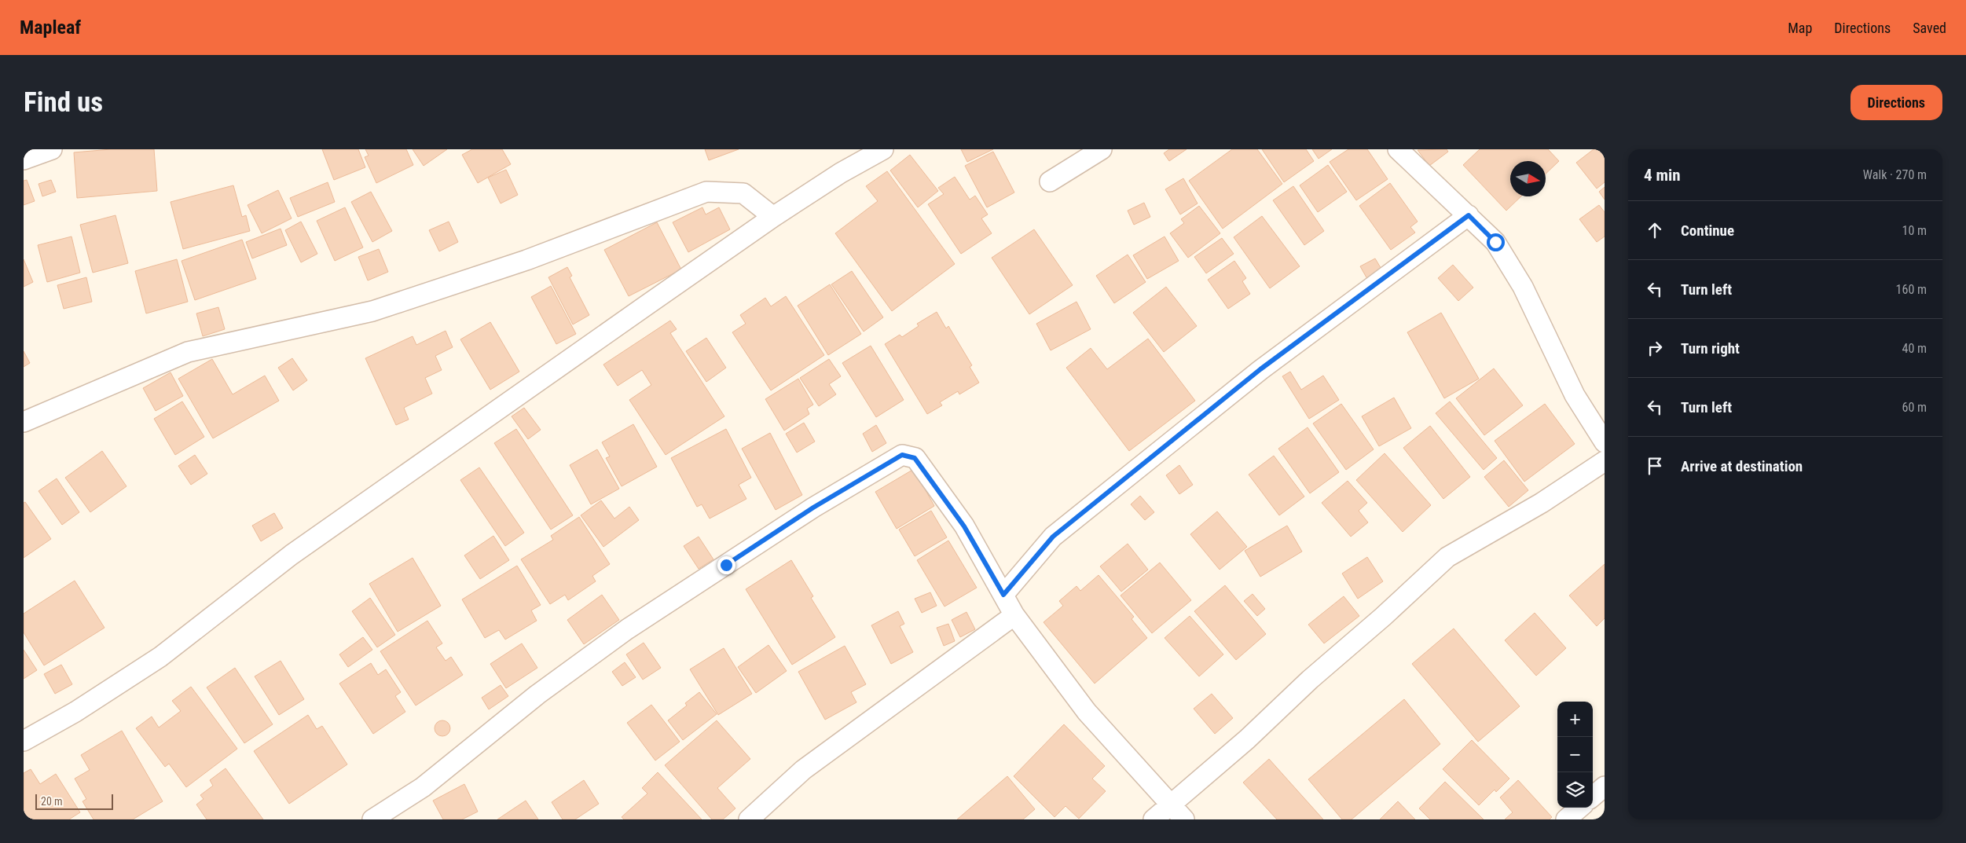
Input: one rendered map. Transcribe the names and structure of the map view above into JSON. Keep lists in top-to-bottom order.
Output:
{
  "scale_bar": "20 m",
  "north": "right",
  "page": {
    "header": "Mapleaf",
    "nav": ["Map", "Directions", "Saved"],
    "buttons": "Directions",
    "title": "Find us",
    "heading": ["4 min", "Walk · 270 m"],
    "list": [
      ["Continue", "10 m"],
      ["Turn left", "160 m"],
      ["Turn right", "40 m"],
      ["Turn left", "60 m"],
      "Arrive at destination"
    ],
    "map_buttons": ["+", "−"],
    "scale": "20 m"
  }
}
